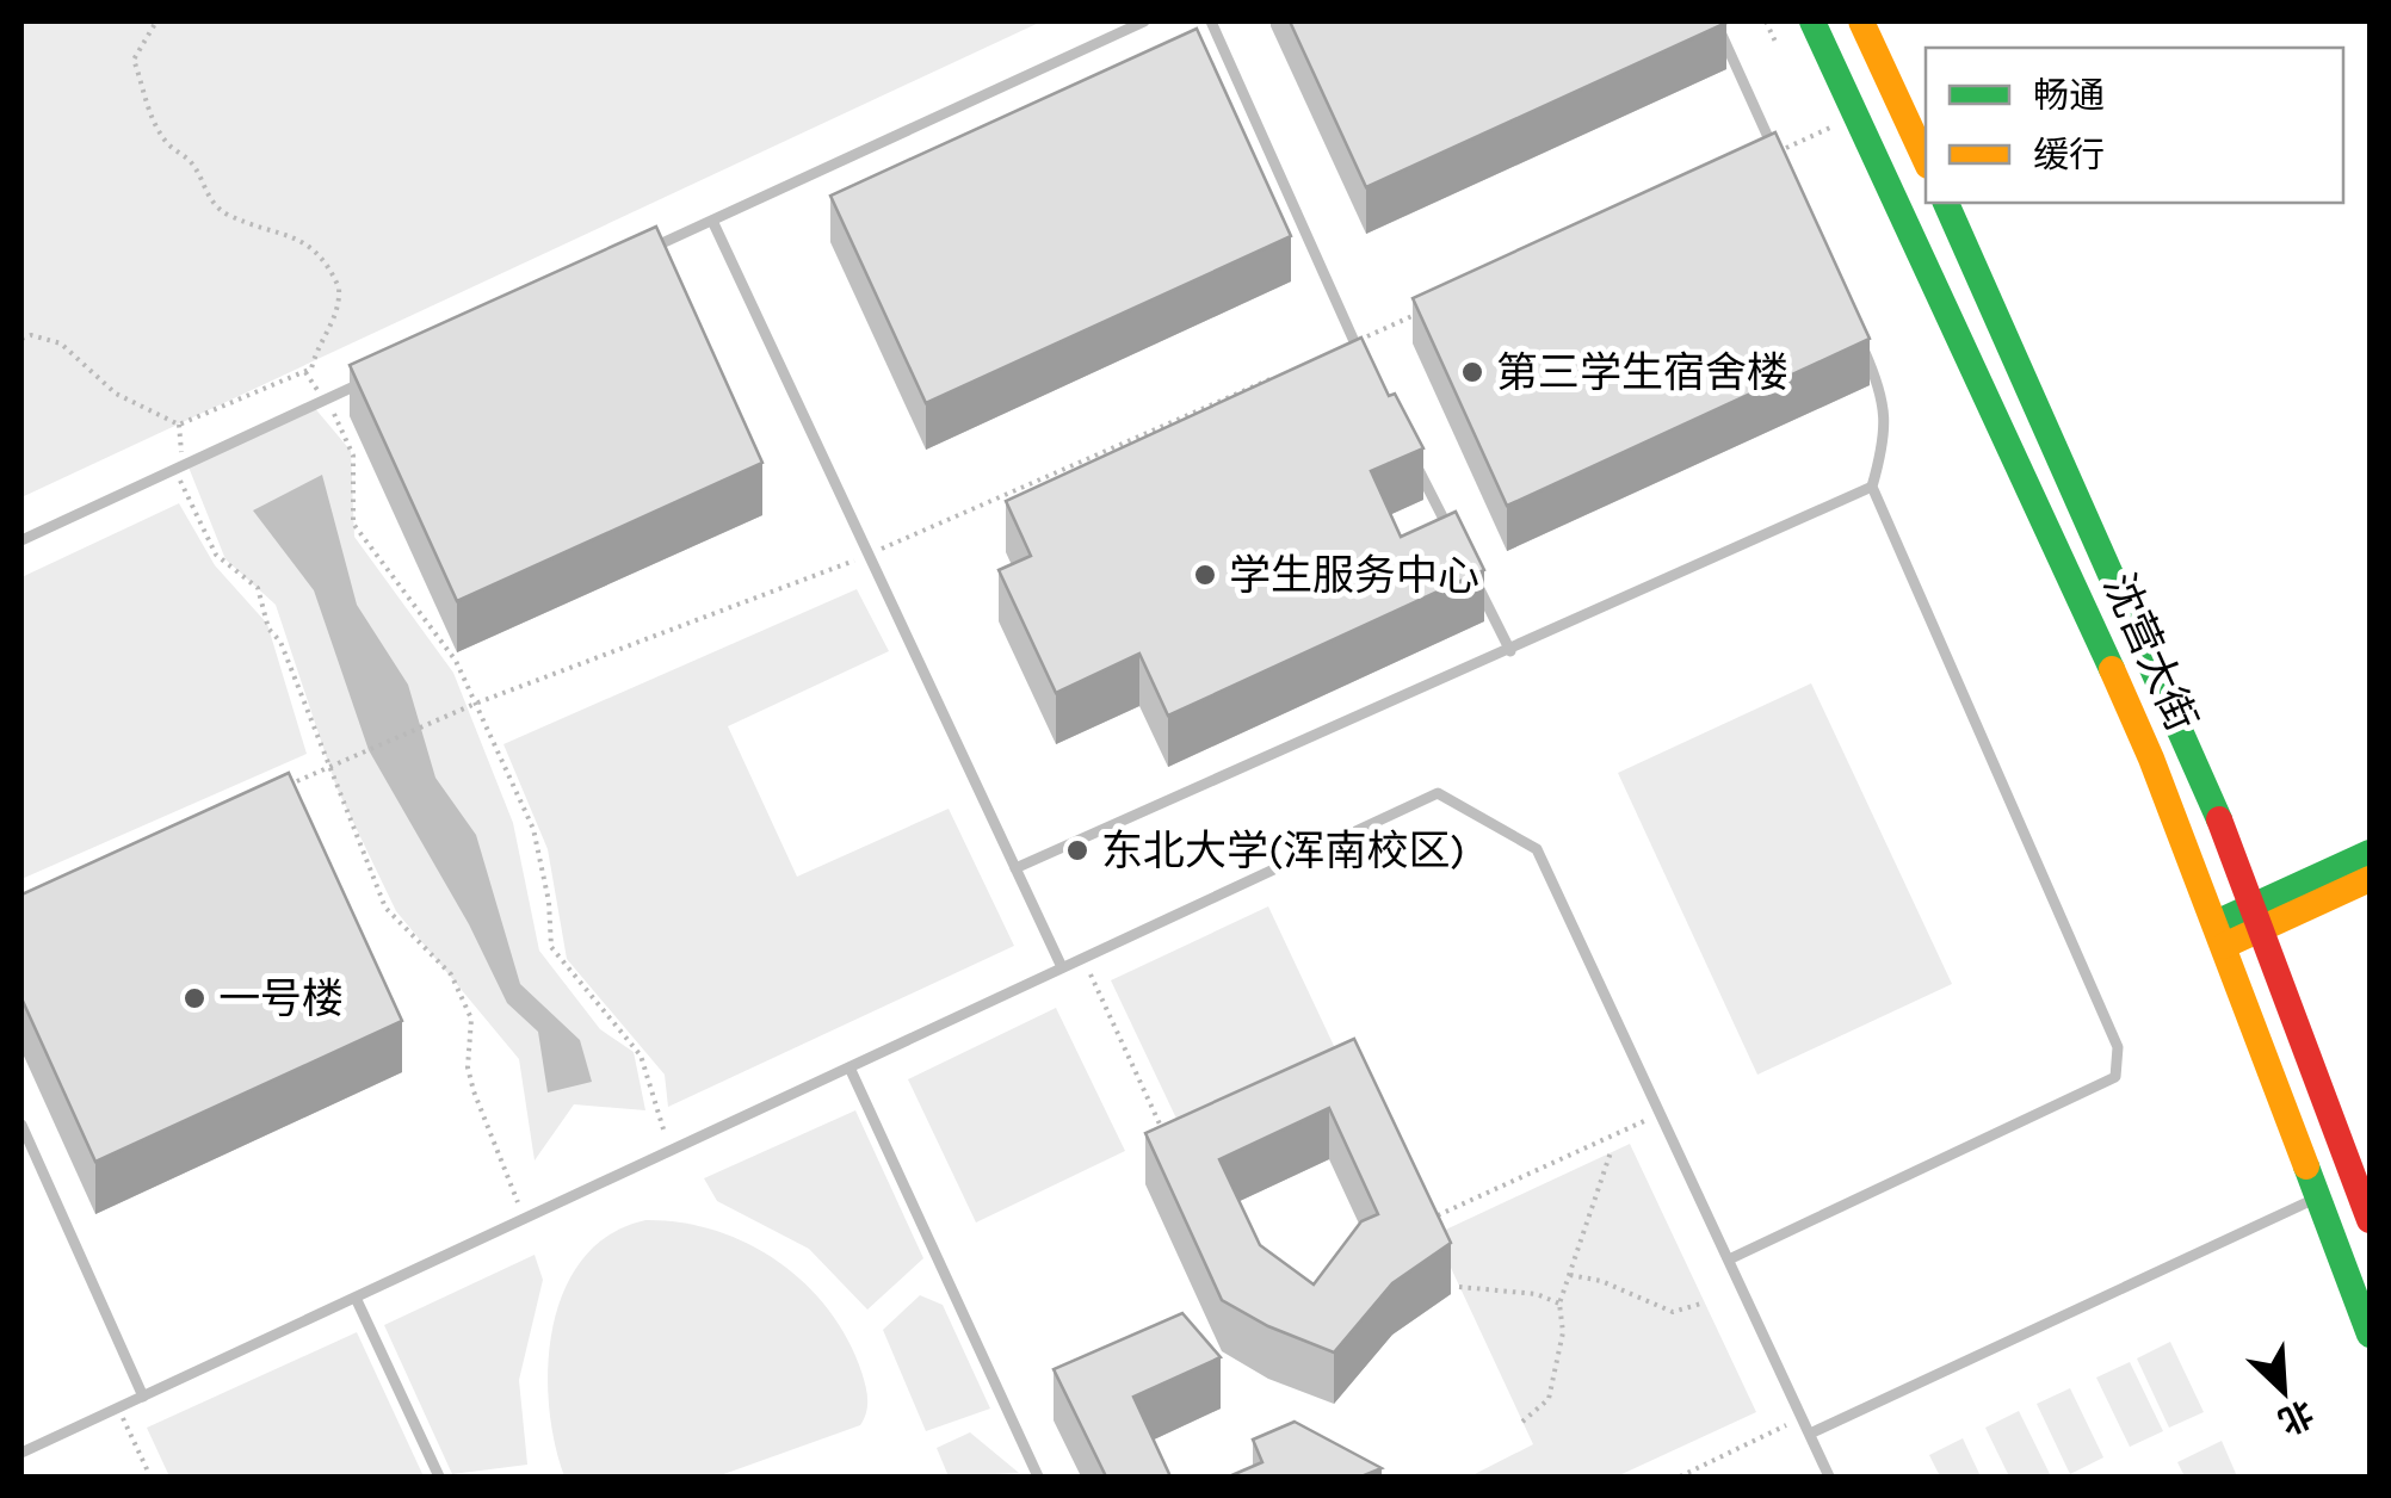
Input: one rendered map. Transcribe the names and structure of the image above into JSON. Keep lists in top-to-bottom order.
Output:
{
  "streets": {
    "main road": ["沈营大街"]
  },
  "places": [
    "第三学生宿舍楼",
    "学生服务中心",
    "东北大学(浑南校区)",
    "一号楼"
  ],
  "legend": ["畅通", "缓行"],
  "north": "bottom right"
}
